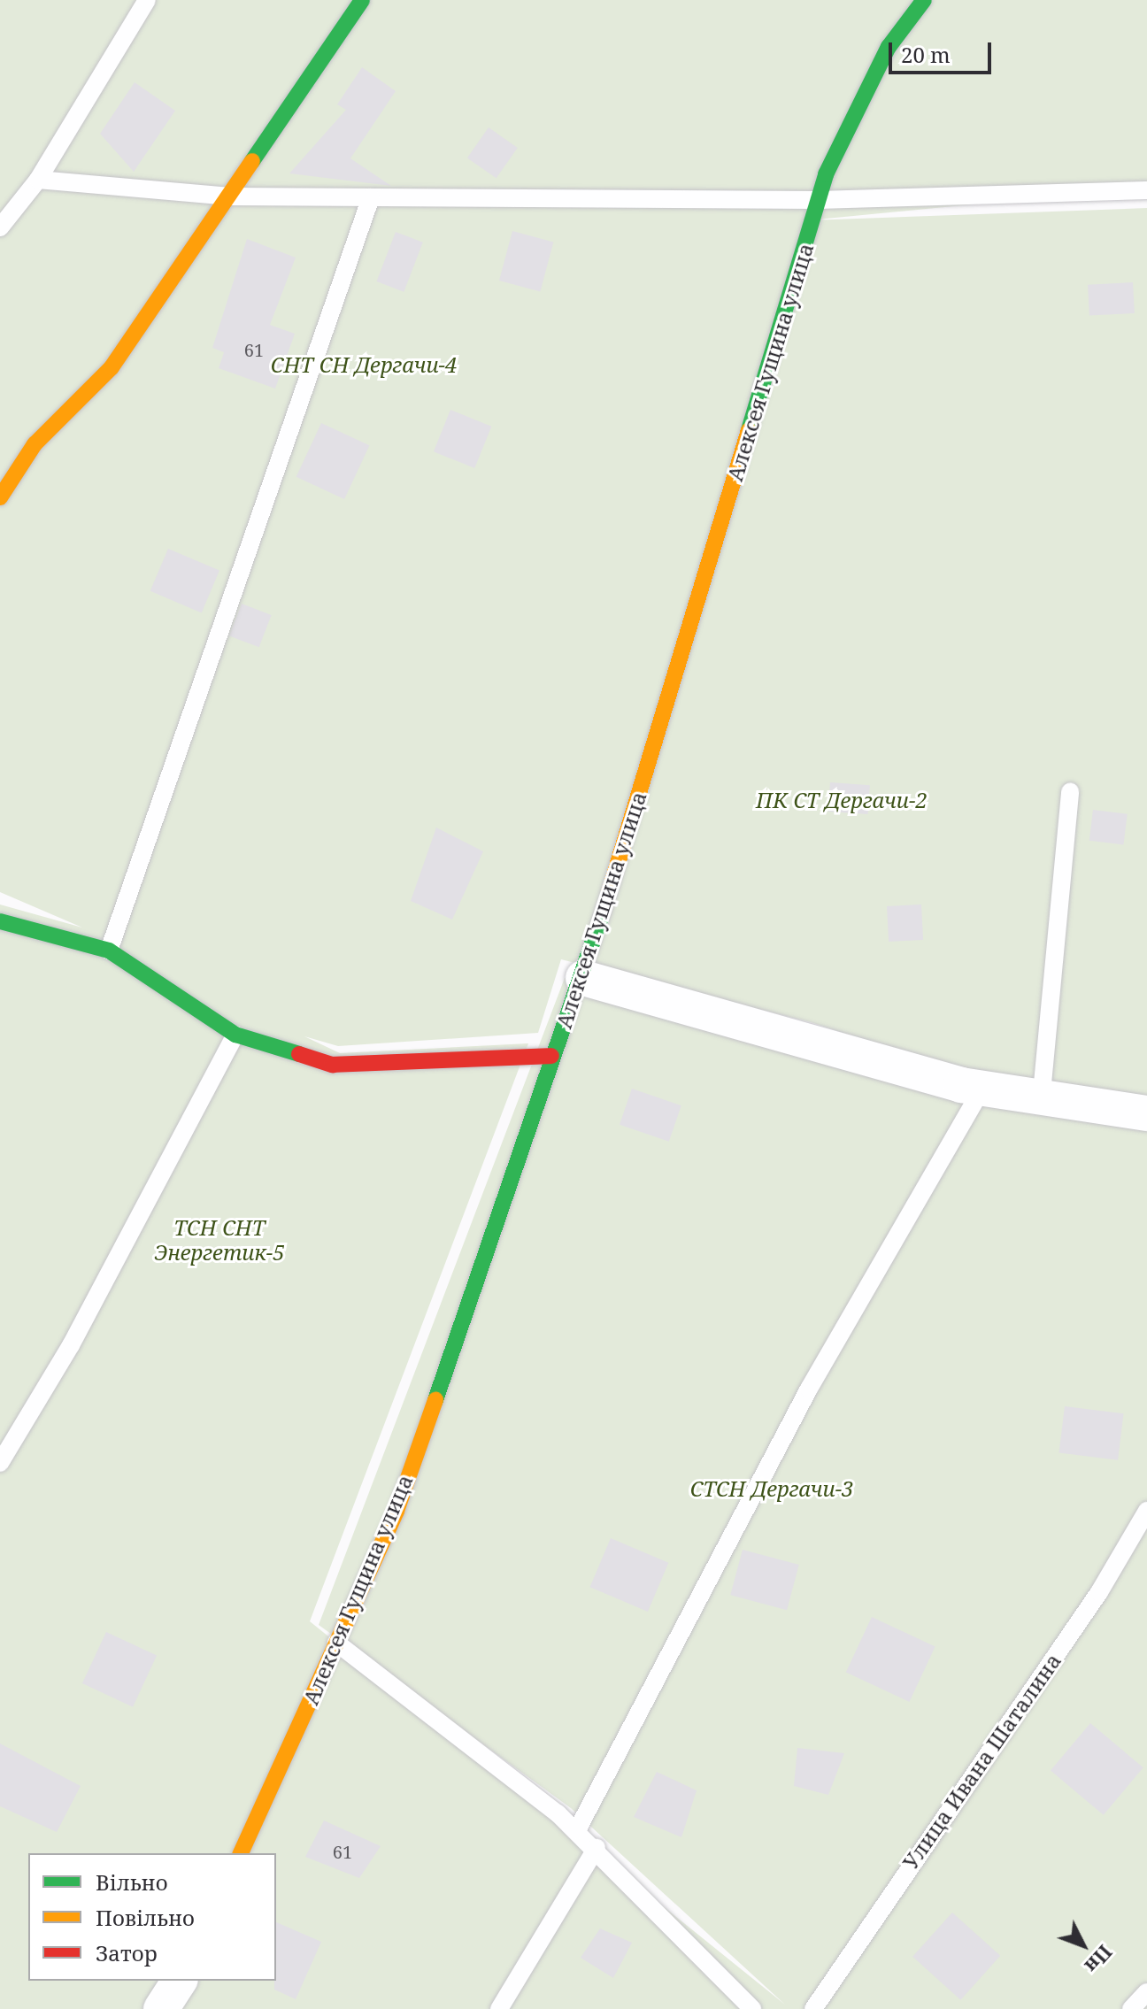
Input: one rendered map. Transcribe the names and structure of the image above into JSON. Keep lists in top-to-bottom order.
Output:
{
  "streets": {
    "street": ["Алексея Гущина улица"],
    "lane": ["Улица Ивана Шаталина"]
  },
  "parks": [
    "СНТ СН Дергачи-4",
    "ПК СТ Дергачи-2",
    "ТСН СНТ Энергетик-5",
    "СТСН Дергачи-3"
  ],
  "house_numbers": ["61", "61"],
  "legend": ["Вільно", "Повільно", "Затор"],
  "scale_bar": "20 m",
  "north": "bottom right"
}
